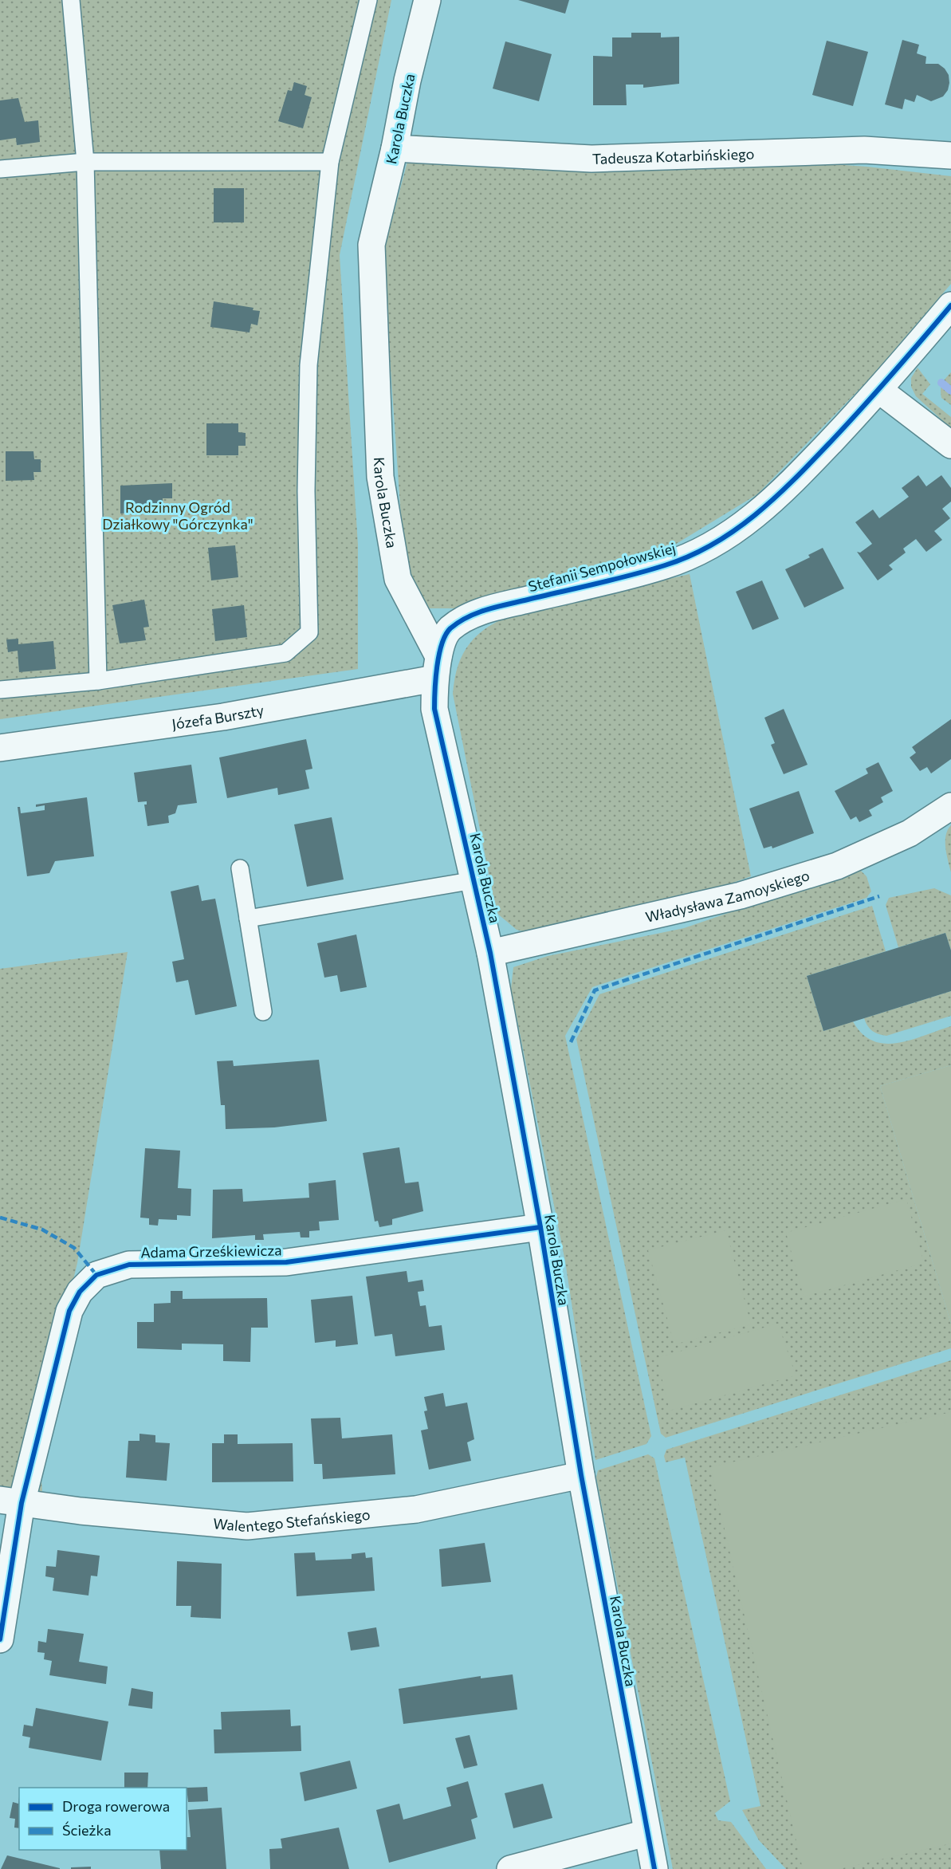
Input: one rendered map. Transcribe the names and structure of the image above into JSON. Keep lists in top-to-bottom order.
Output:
{
  "streets": {
    "street": [
      "Karola Buczka",
      "Tadeusza Kotarbińskiego",
      "Stefanii Sempołowskiej",
      "Józefa Burszty",
      "Władysława Zamoyskiego",
      "Adama Grześkiewicza",
      "Walentego Stefańskiego"
    ]
  },
  "crossings": [
    ["Karola Buczka", "Tadeusza Kotarbińskiego"],
    ["Karola Buczka", "Stefanii Sempołowskiej"],
    ["Karola Buczka", "Józefa Burszty"],
    ["Karola Buczka", "Władysława Zamoyskiego"],
    ["Karola Buczka", "Adama Grześkiewicza"],
    ["Karola Buczka", "Walentego Stefańskiego"],
    ["Stefanii Sempołowskiej", "Józefa Burszty"],
    ["Adama Grześkiewicza", "Walentego Stefańskiego"]
  ],
  "parks": ["Rodzinny Ogród Działkowy \"Górczynka\""],
  "legend": ["Droga rowerowa", "Ścieżka"]
}
